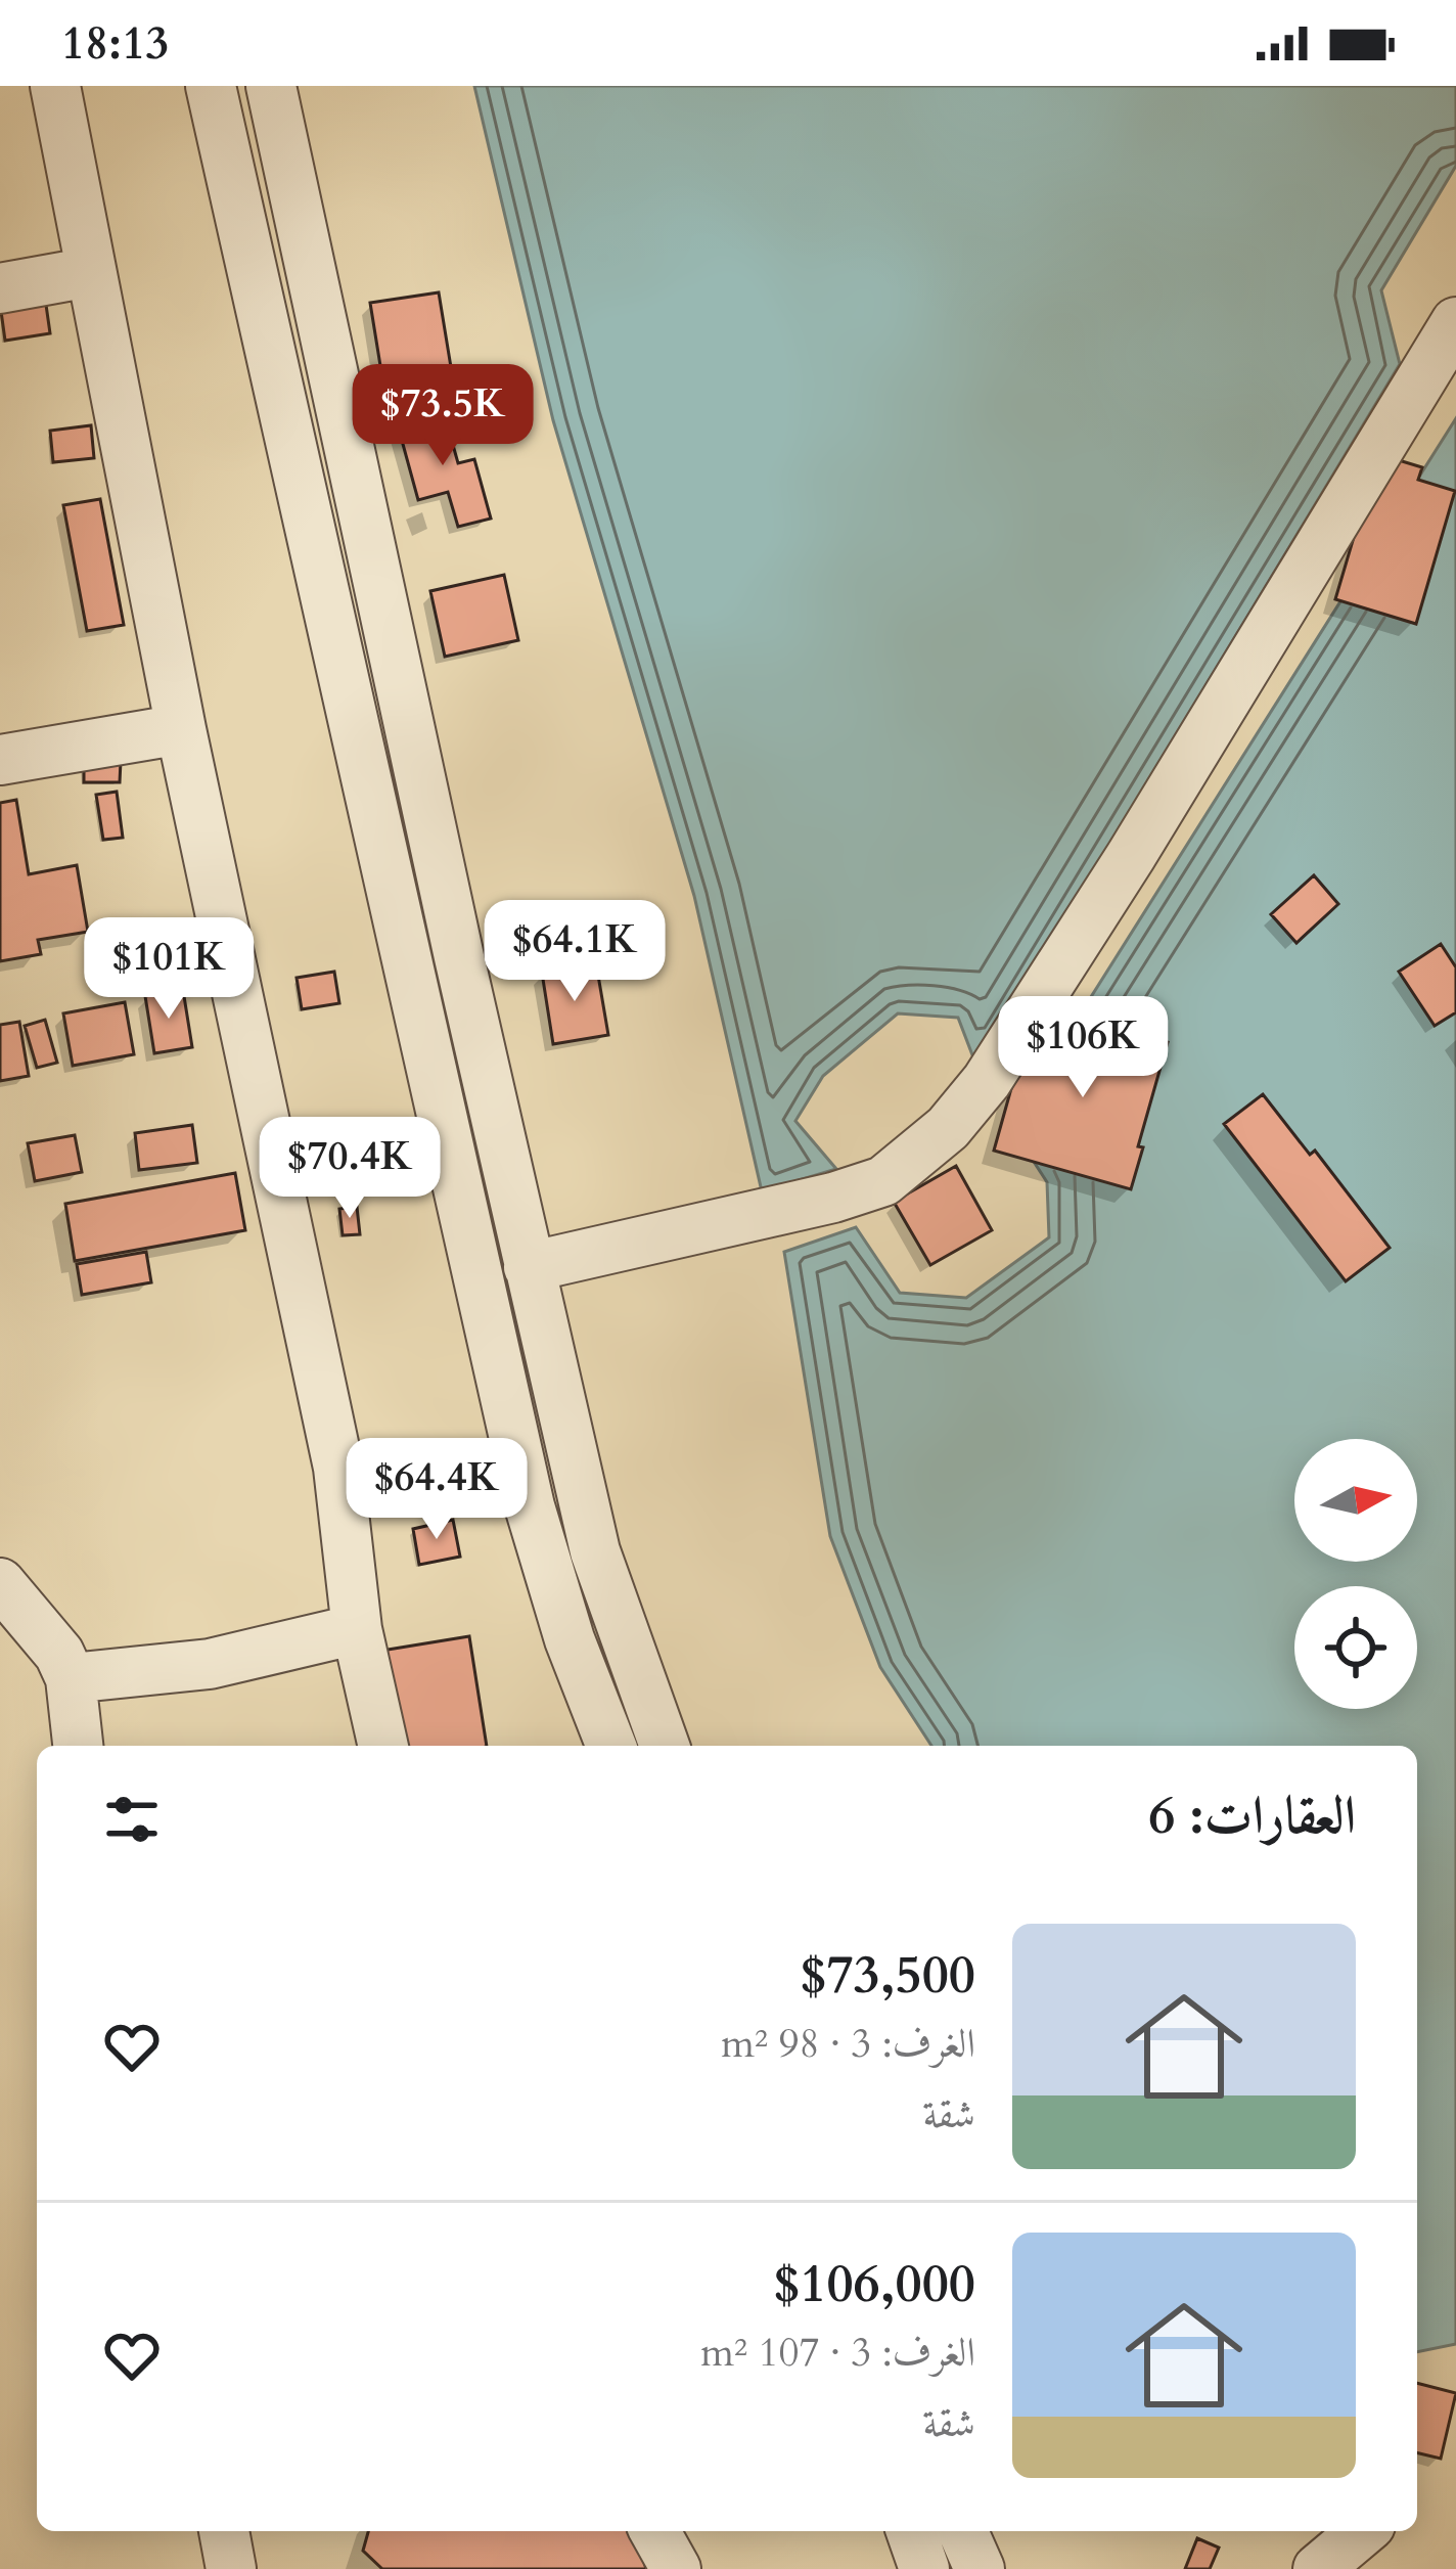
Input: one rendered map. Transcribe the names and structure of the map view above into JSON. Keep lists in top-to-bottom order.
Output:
{
  "north": "right",
  "page": {
    "status": "18:13",
    "price": [
      "$73.5K",
      "$64.1K",
      "$101K",
      "$106K",
      "$70.4K",
      "$64.4K"
    ],
    "heading": "العقارات: 6",
    "list": [
      {
        "name": "$73,500",
        "note": "الغرف: 3 · 98 m² · شقة"
      },
      {
        "name": "$106,000",
        "note": "الغرف: 3 · 107 m² · شقة"
      }
    ]
  }
}
